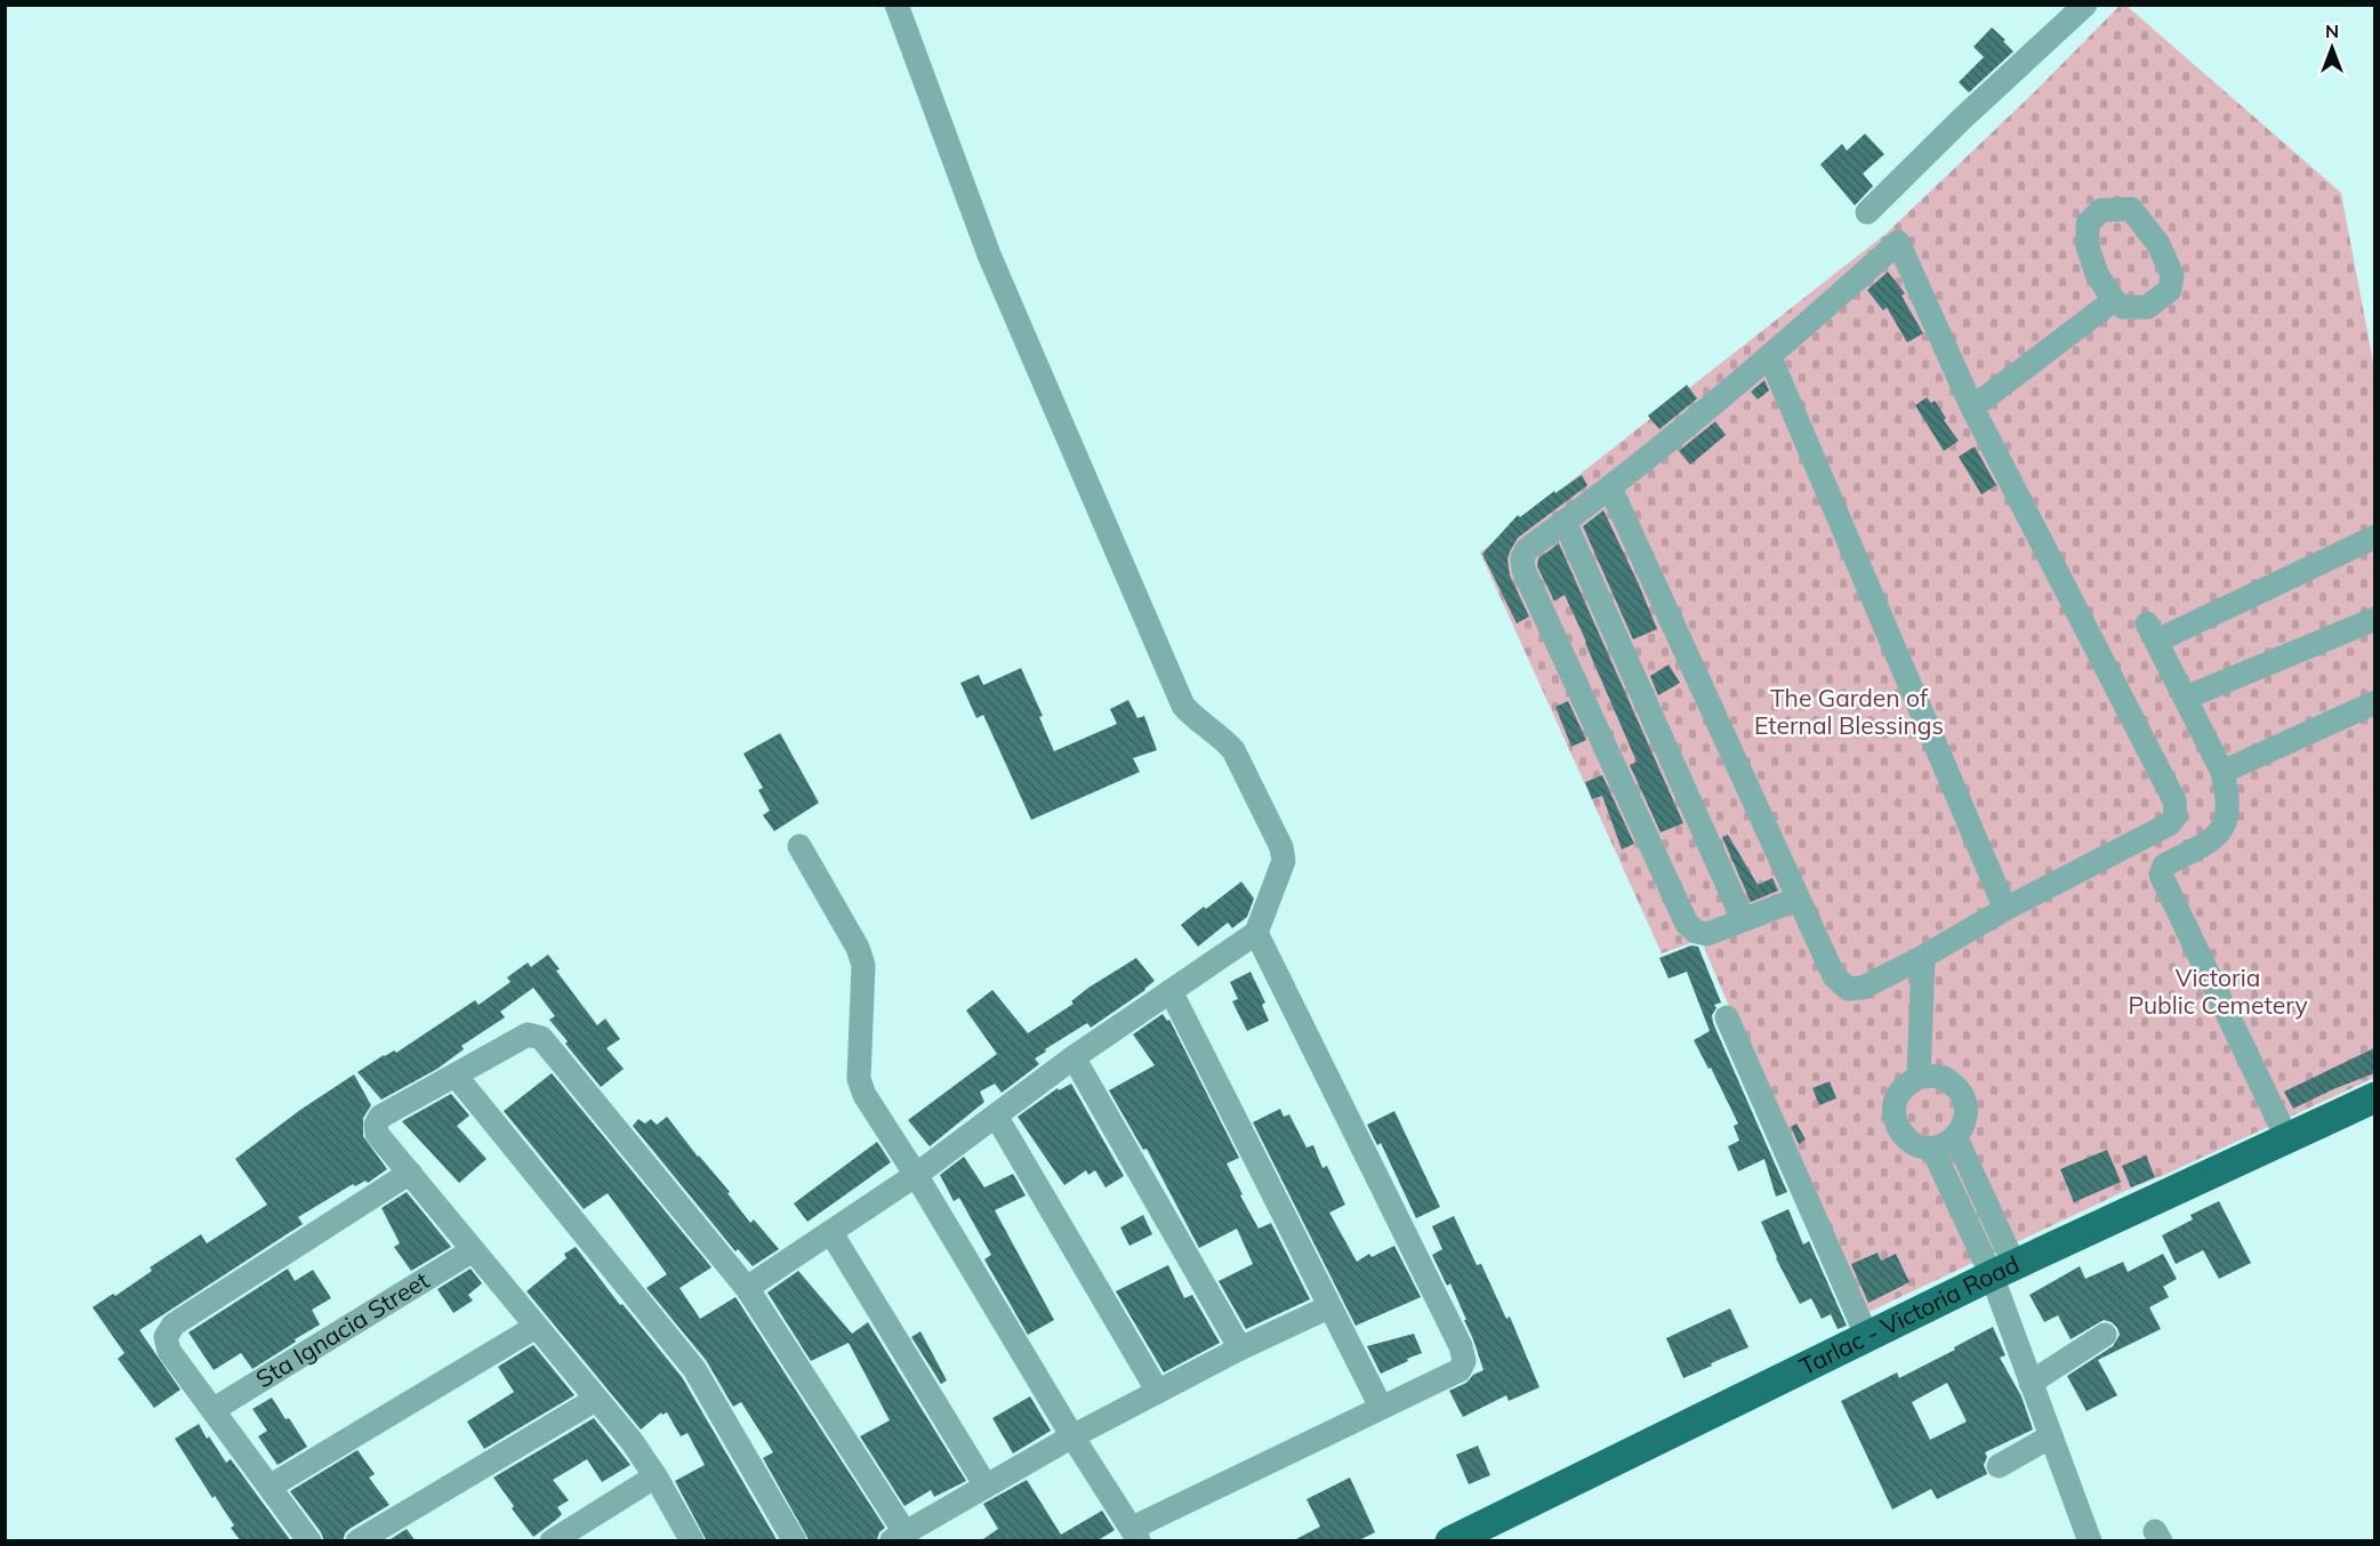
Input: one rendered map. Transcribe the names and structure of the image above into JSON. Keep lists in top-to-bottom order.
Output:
{
  "streets": {
    "main road": ["Tarlac - Victoria Road"],
    "street": ["Sta Ignacia Street"]
  },
  "parks": ["The Garden of Eternal Blessings", "Victoria Public Cemetery"],
  "north": "top"
}
